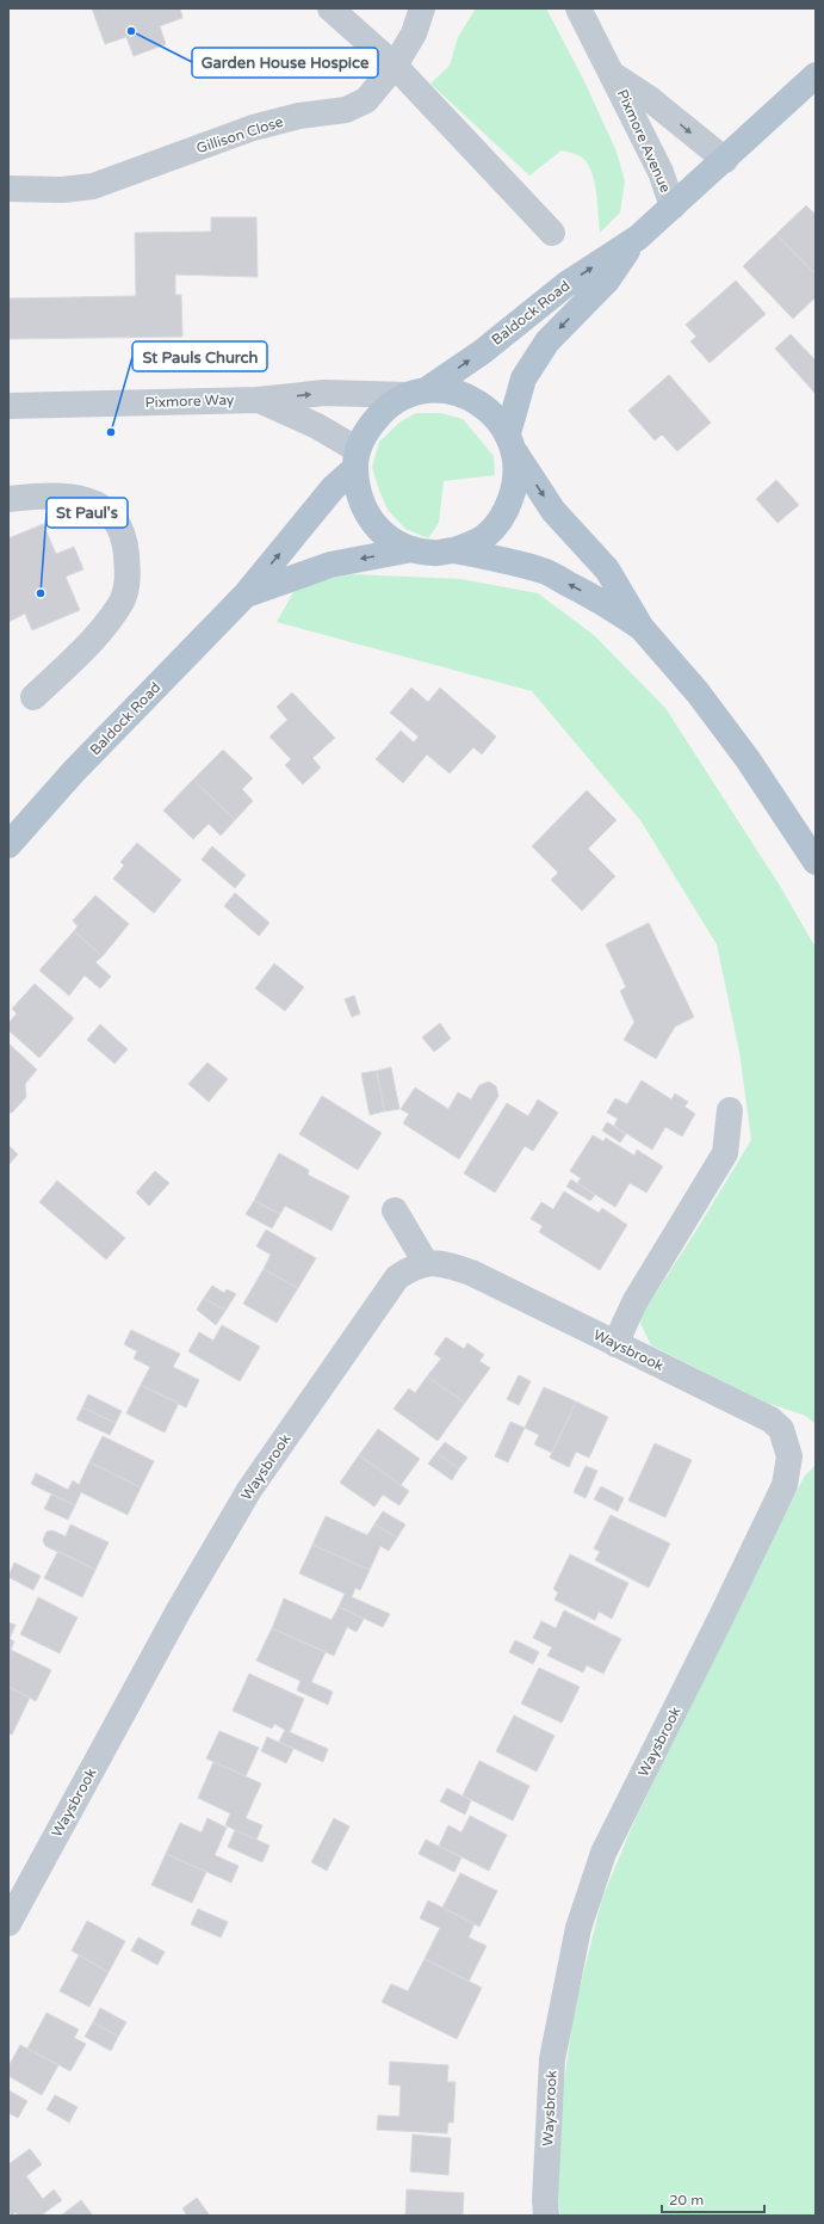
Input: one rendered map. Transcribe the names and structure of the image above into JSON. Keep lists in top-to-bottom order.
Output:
{
  "streets": {
    "main road": ["Baldock Road"],
    "street": [
      "Gillison Close",
      "Pixmore Avenue",
      "Pixmore Way",
      "Waysbrook"
    ]
  },
  "crossings": [
    ["Pixmore Avenue", "Baldock Road"],
    ["Baldock Road", "Pixmore Way"]
  ],
  "one_way": ["Pixmore Avenue"],
  "places": ["Garden House Hospice", "St Pauls Church", "St Paul's"],
  "scale_bar": "20 m"
}
